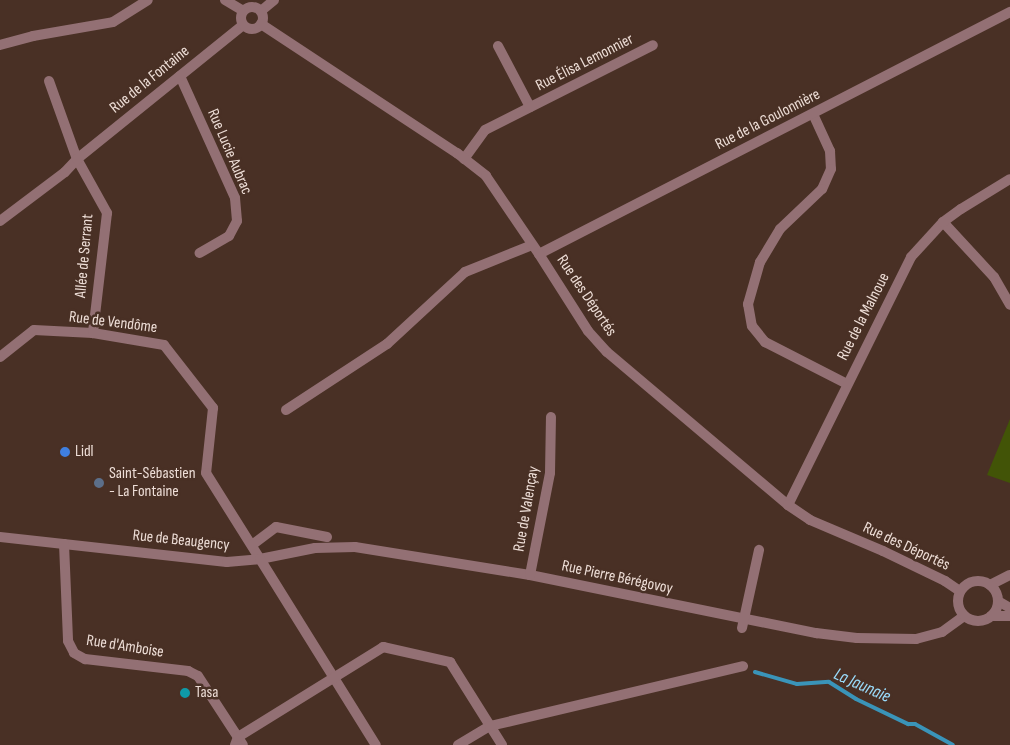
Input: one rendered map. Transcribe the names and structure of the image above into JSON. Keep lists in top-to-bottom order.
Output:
{
  "streets": {
    "street": [
      "Rue Élisa Lemonnier",
      "Rue de la Fontaine",
      "Rue de la Goulonnière",
      "Rue Lucie Aubrac",
      "Allée de Serrant",
      "Rue des Déportés",
      "Rue de la Malnoue",
      "Rue de Vendôme",
      "Rue de Valençay",
      "Rue de Beaugency",
      "Rue Pierre Bérégovoy",
      "Rue d'Amboise"
    ]
  },
  "crossings": [
    ["Rue Élisa Lemonnier", "Rue des Déportés"],
    ["Rue de la Fontaine", "Rue Lucie Aubrac"],
    ["Rue de la Fontaine", "Allée de Serrant"],
    ["Rue de la Fontaine", "Rue des Déportés"],
    ["Rue de la Goulonnière", "Rue des Déportés"],
    ["Allée de Serrant", "Rue de Vendôme"],
    ["Rue des Déportés", "Rue de la Malnoue"],
    ["Rue des Déportés", "Rue Pierre Bérégovoy"],
    ["Rue de Vendôme", "Rue de Beaugency"],
    ["Rue de Vendôme", "Rue Pierre Bérégovoy"],
    ["Rue de Valençay", "Rue Pierre Bérégovoy"],
    ["Rue de Beaugency", "Rue Pierre Bérégovoy"],
    ["Rue de Beaugency", "Rue d'Amboise"]
  ],
  "water": ["La Jaunaie"],
  "places": ["Lidl", "Saint-Sébastien - La Fontaine", "Tasa"]
}
